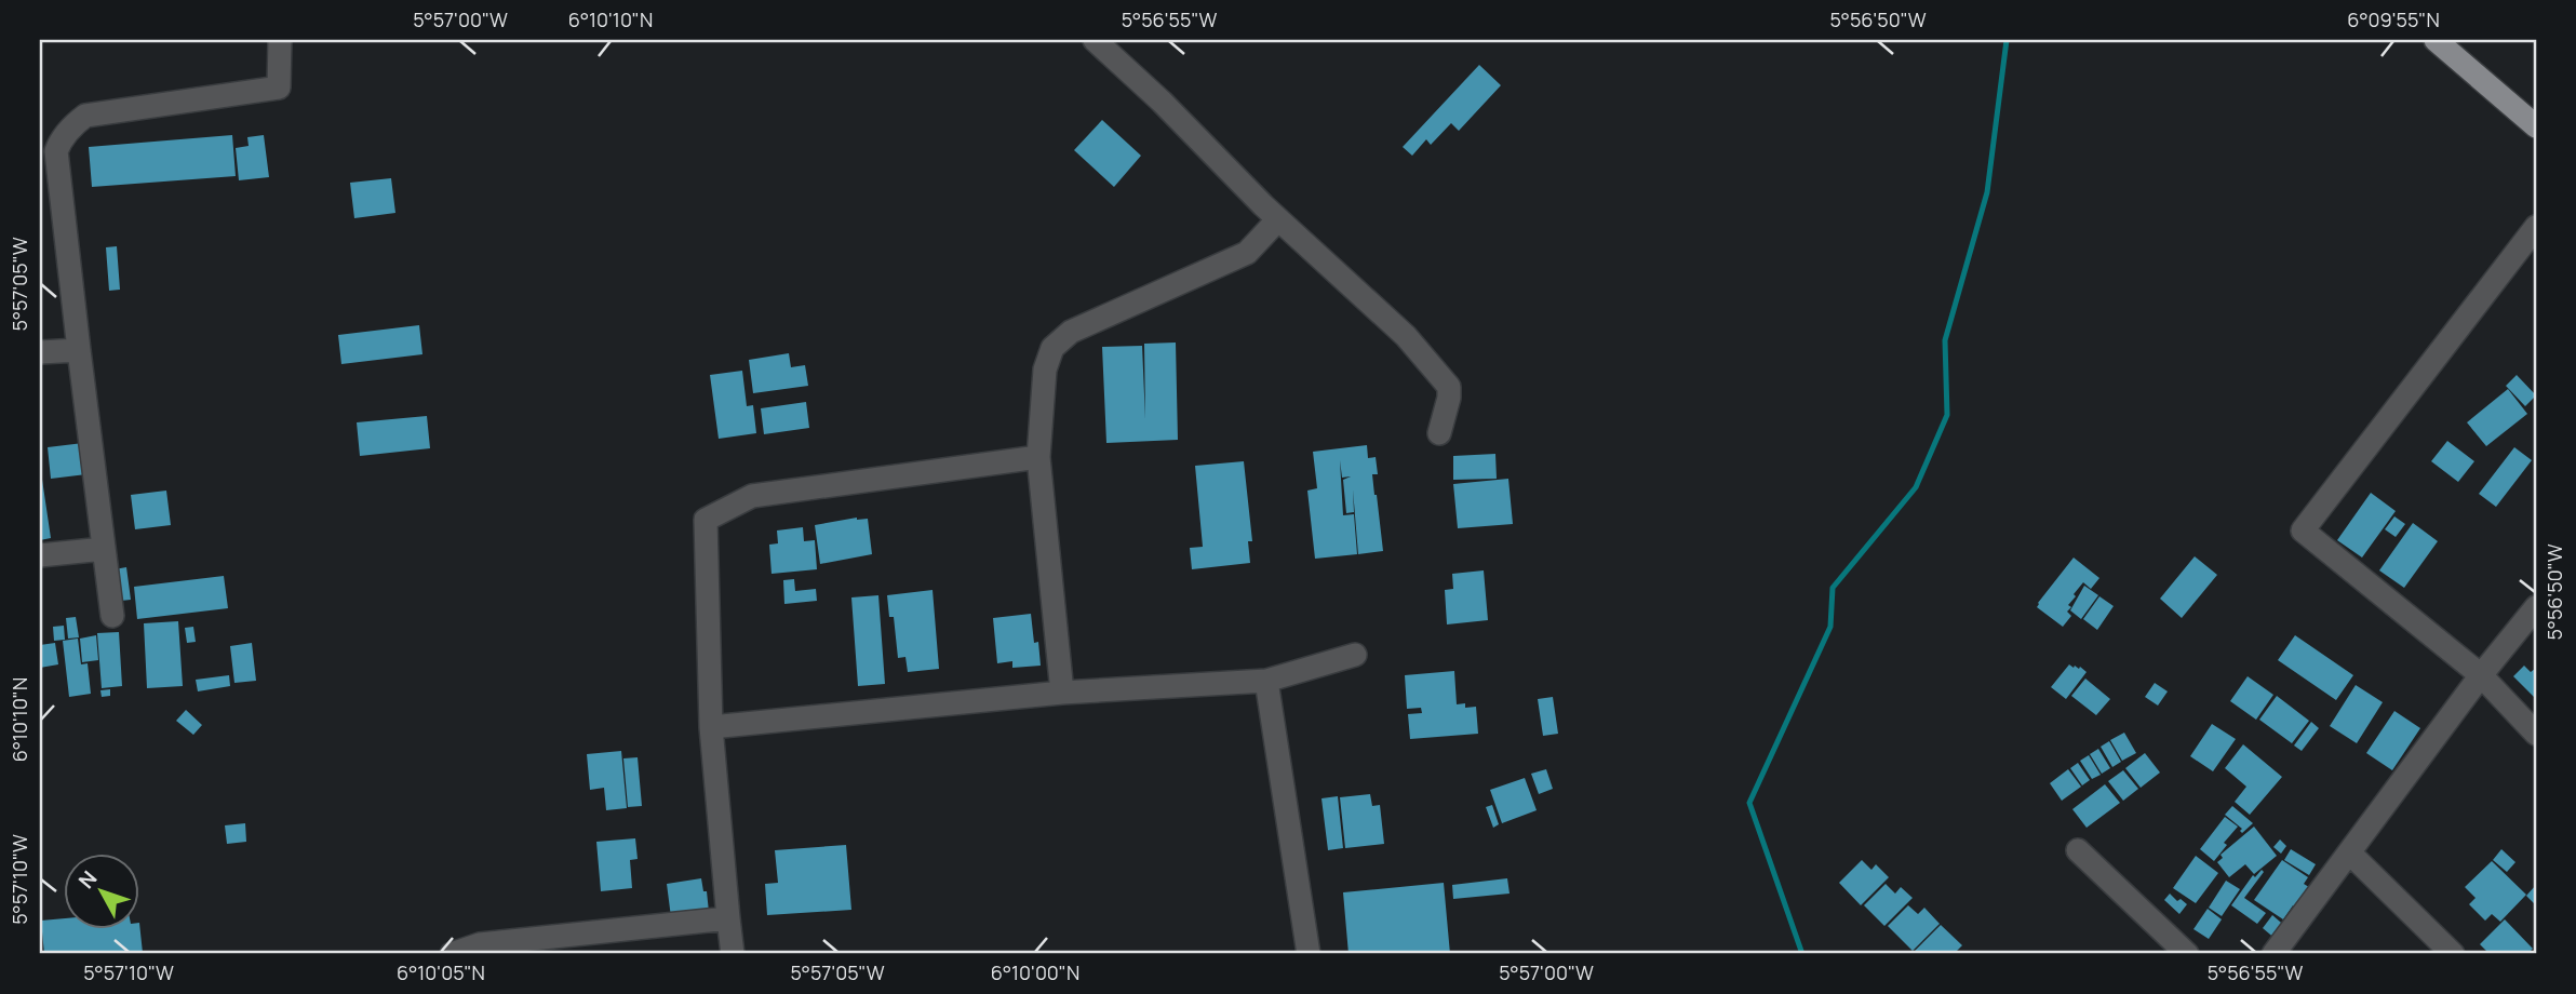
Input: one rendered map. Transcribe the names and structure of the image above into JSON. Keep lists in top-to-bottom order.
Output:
{
  "north": "top left",
  "coordinates": [
    "5°57'00\"W",
    "6°10'10\"N",
    "5°56'55\"W",
    "5°56'50\"W",
    "6°09'55\"N",
    "5°57'05\"W",
    "5°57'10\"W",
    "6°10'05\"N",
    "6°10'00\"N"
  ]
}
